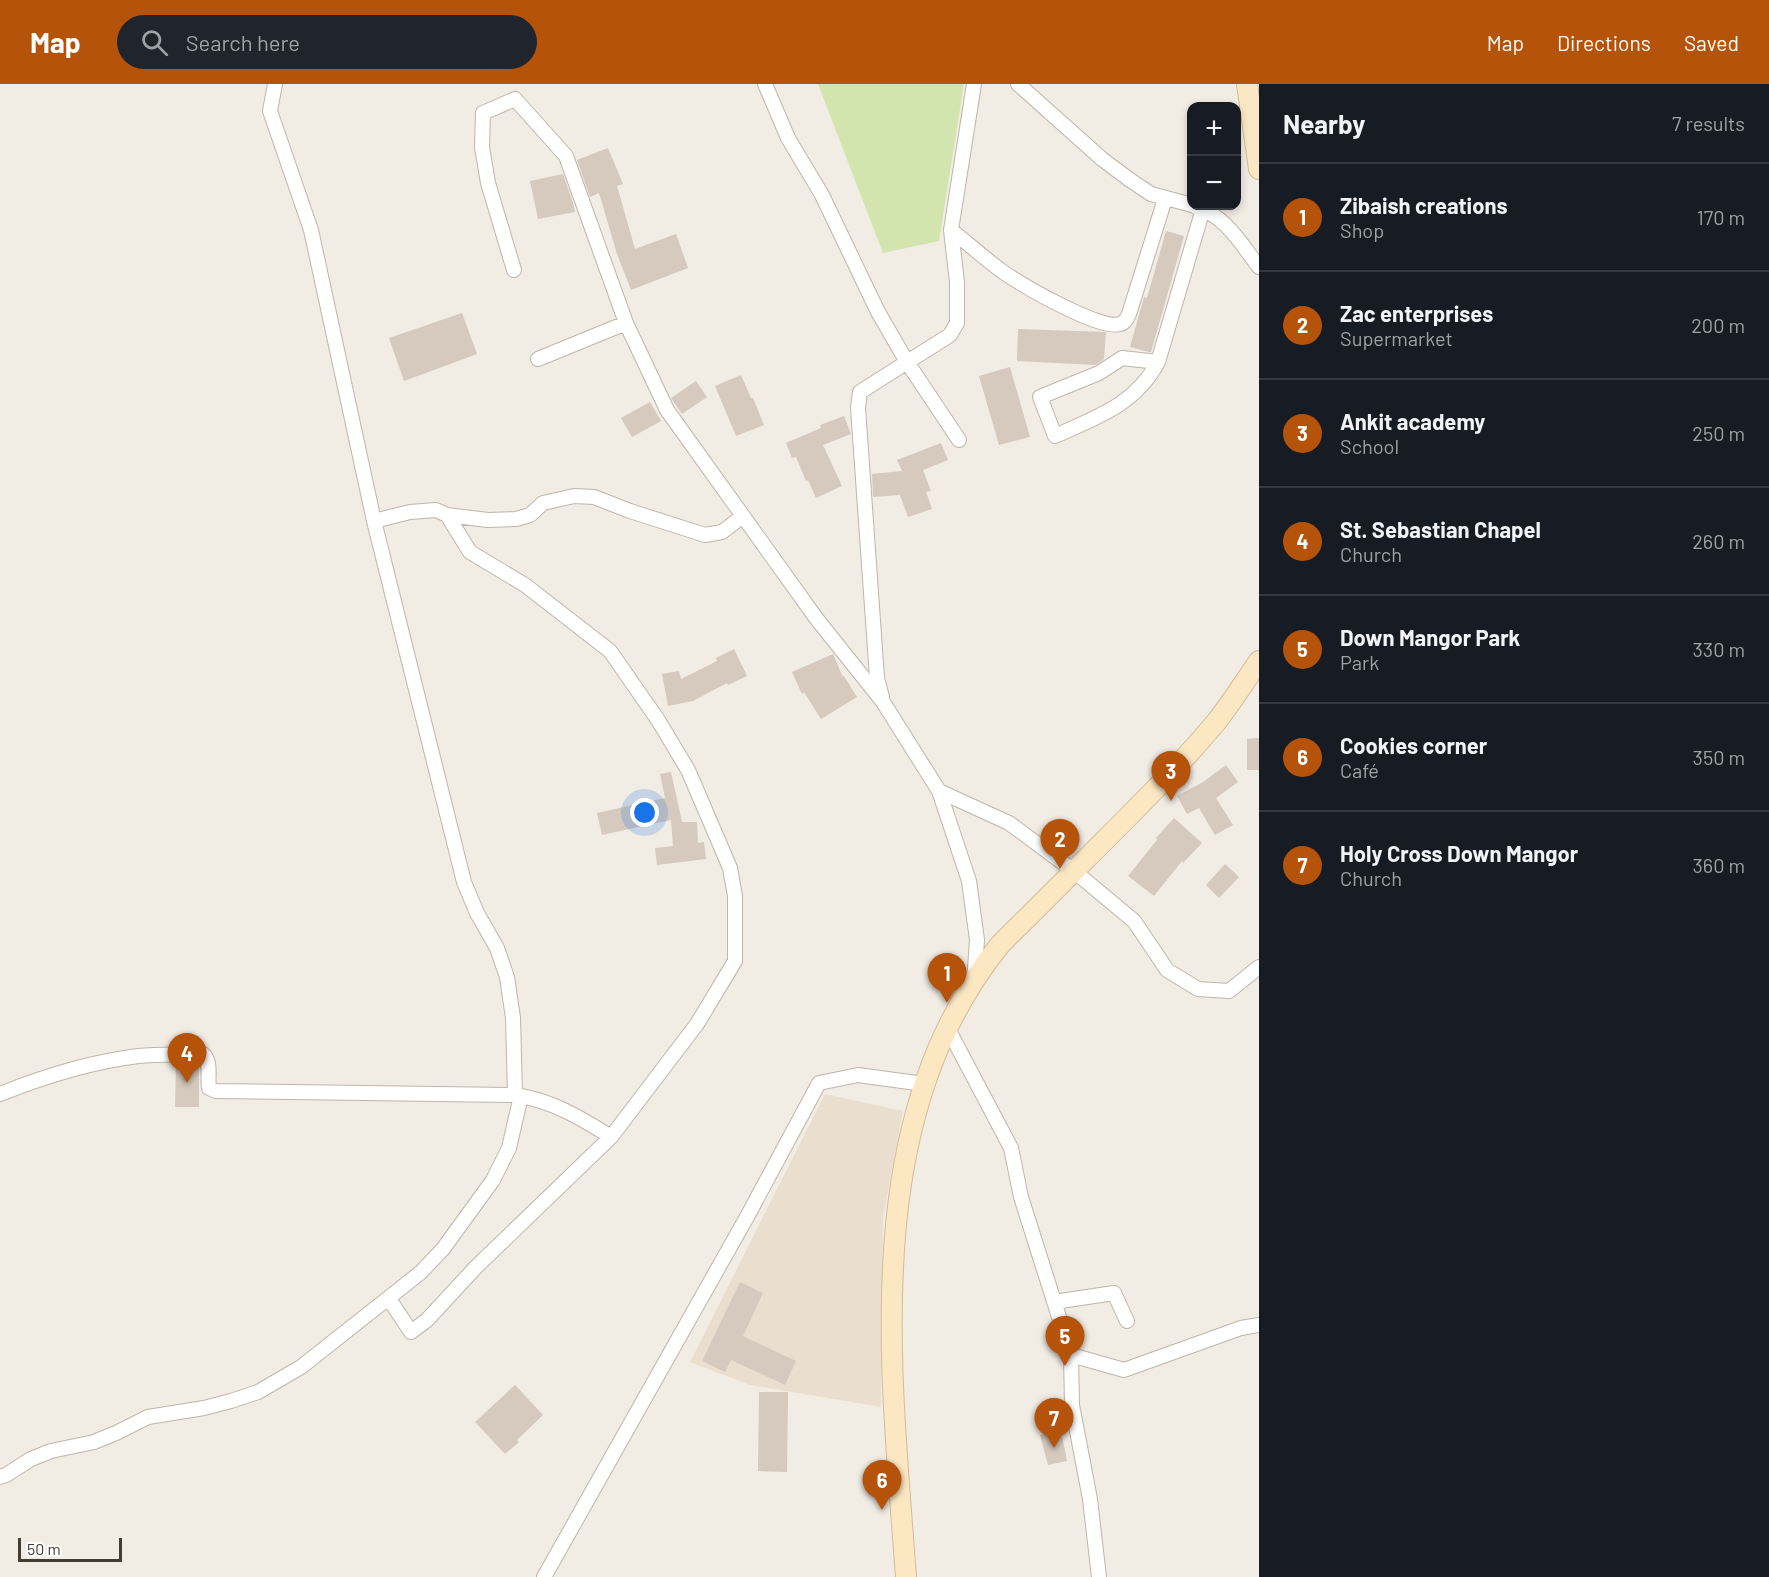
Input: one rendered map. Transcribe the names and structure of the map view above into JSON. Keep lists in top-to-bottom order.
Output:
{
  "scale_bar": "50 m",
  "page": {
    "header": "Map",
    "search": "Search here",
    "nav": ["Map", "Directions", "Saved"],
    "heading": ["Nearby", "7 results"],
    "map_buttons": ["+", "−"],
    "list": [
      {
        "mark": "1",
        "name": "Zibaish creations",
        "note": "Shop",
        "value": "170 m"
      },
      {
        "mark": "2",
        "name": "Zac enterprises",
        "note": "Supermarket",
        "value": "200 m"
      },
      {
        "mark": "3",
        "name": "Ankit academy",
        "note": "School",
        "value": "250 m"
      },
      {
        "mark": "4",
        "name": "St. Sebastian Chapel",
        "note": "Church",
        "value": "260 m"
      },
      {
        "mark": "5",
        "name": "Down Mangor Park",
        "note": "Park",
        "value": "330 m"
      },
      {
        "mark": "6",
        "name": "Cookies corner",
        "note": "Café",
        "value": "350 m"
      },
      {
        "mark": "7",
        "name": "Holy Cross Down Mangor",
        "note": "Church",
        "value": "360 m"
      }
    ],
    "pins": [
      "3",
      "2",
      "1",
      "4",
      "5",
      "7",
      "6"
    ],
    "scale": "50 m"
  }
}
